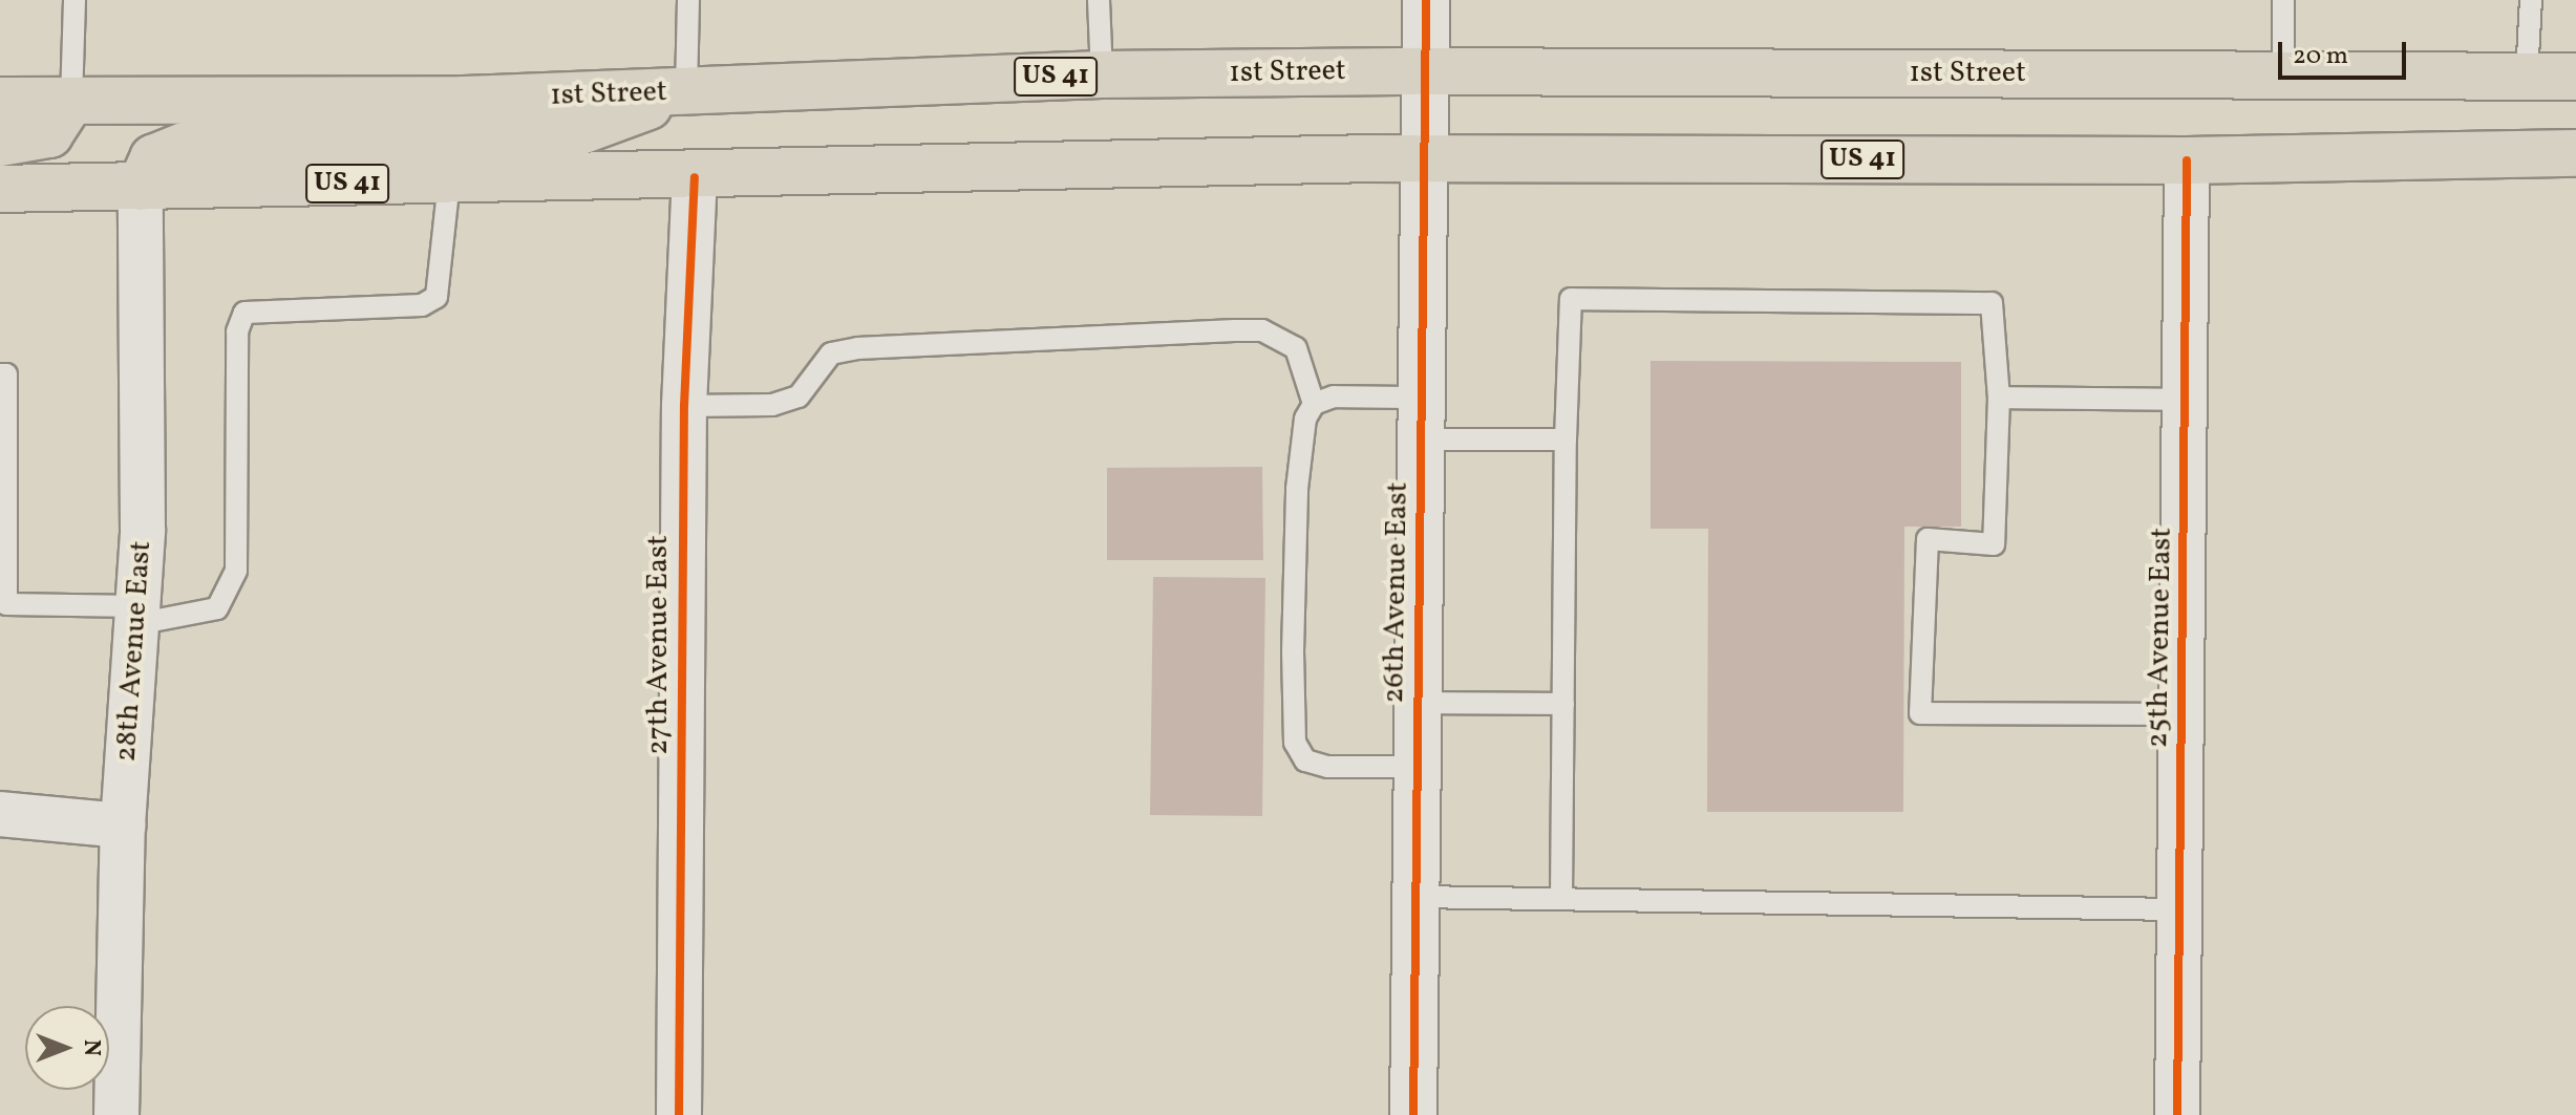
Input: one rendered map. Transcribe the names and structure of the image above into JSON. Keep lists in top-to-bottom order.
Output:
{
  "streets": {
    "main road": ["1st Street", "US 41"],
    "street": [
      "26th Avenue East",
      "25th Avenue East",
      "27th Avenue East",
      "28th Avenue East"
    ]
  },
  "crossings": [
    ["1st Street", "26th Avenue East"],
    ["US 41", "26th Avenue East"],
    ["US 41", "25th Avenue East"],
    ["US 41", "27th Avenue East"],
    ["US 41", "28th Avenue East"]
  ],
  "scale_bar": "20 m",
  "north": "right"
}
